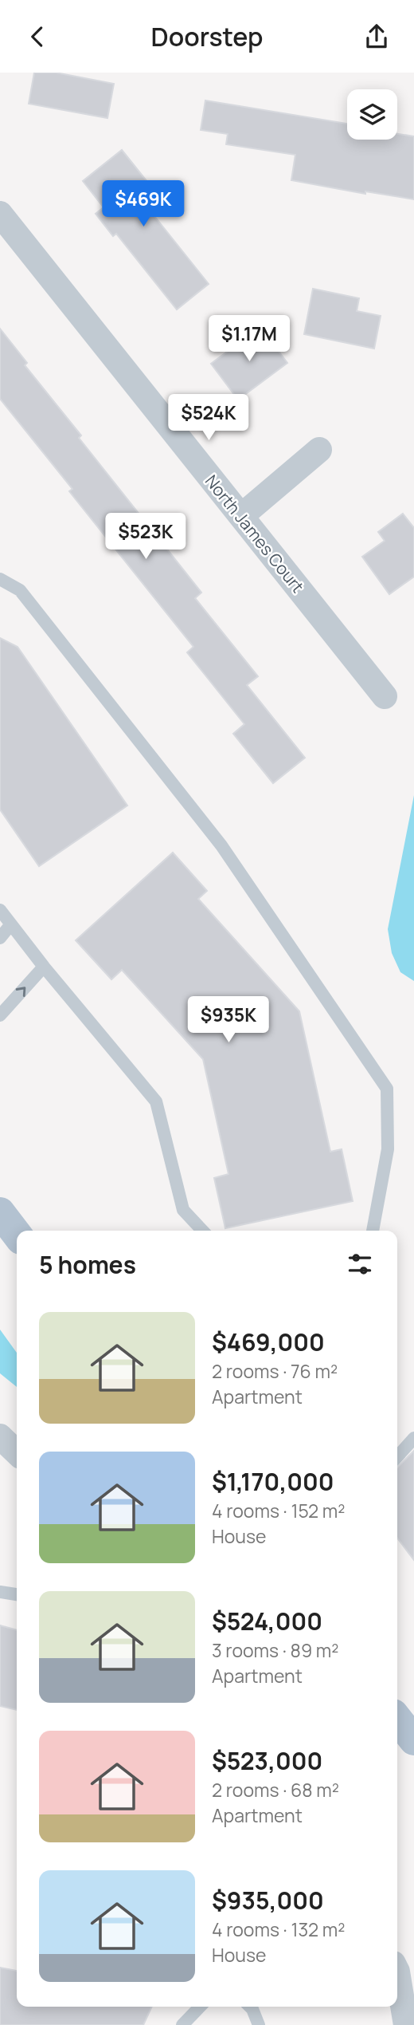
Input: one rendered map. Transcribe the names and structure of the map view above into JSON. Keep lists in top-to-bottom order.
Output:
{
  "streets": {
    "street": ["North James Court"]
  },
  "page": {
    "header": "Doorstep",
    "price": [
      "$469K",
      "$1.17M",
      "$524K",
      "$523K",
      "$935K"
    ],
    "heading": "5 homes",
    "list": [
      {
        "name": "$469,000",
        "note": "2 rooms · 76 m² · Apartment"
      },
      {
        "name": "$1,170,000",
        "note": "4 rooms · 152 m² · House"
      },
      {
        "name": "$524,000",
        "note": "3 rooms · 89 m² · Apartment"
      },
      {
        "name": "$523,000",
        "note": "2 rooms · 68 m² · Apartment"
      },
      {
        "name": "$935,000",
        "note": "4 rooms · 132 m² · House"
      }
    ]
  }
}
